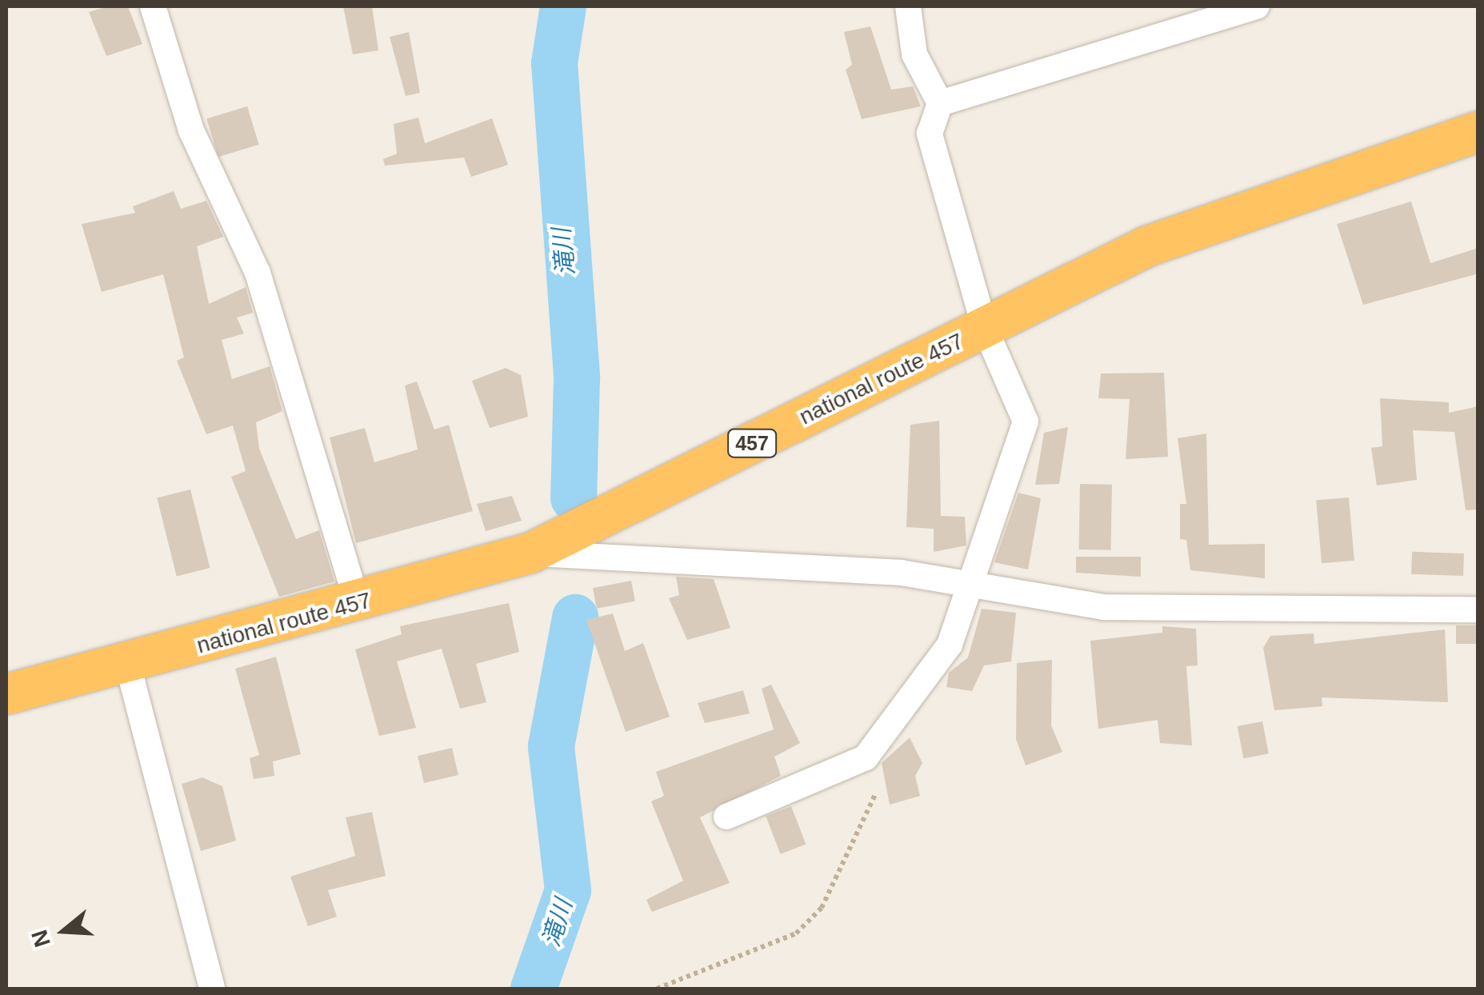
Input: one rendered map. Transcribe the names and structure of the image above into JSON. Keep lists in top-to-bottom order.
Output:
{
  "streets": {
    "highway": ["national route 457", "457"]
  },
  "water": ["滝川"],
  "north": "left"
}
